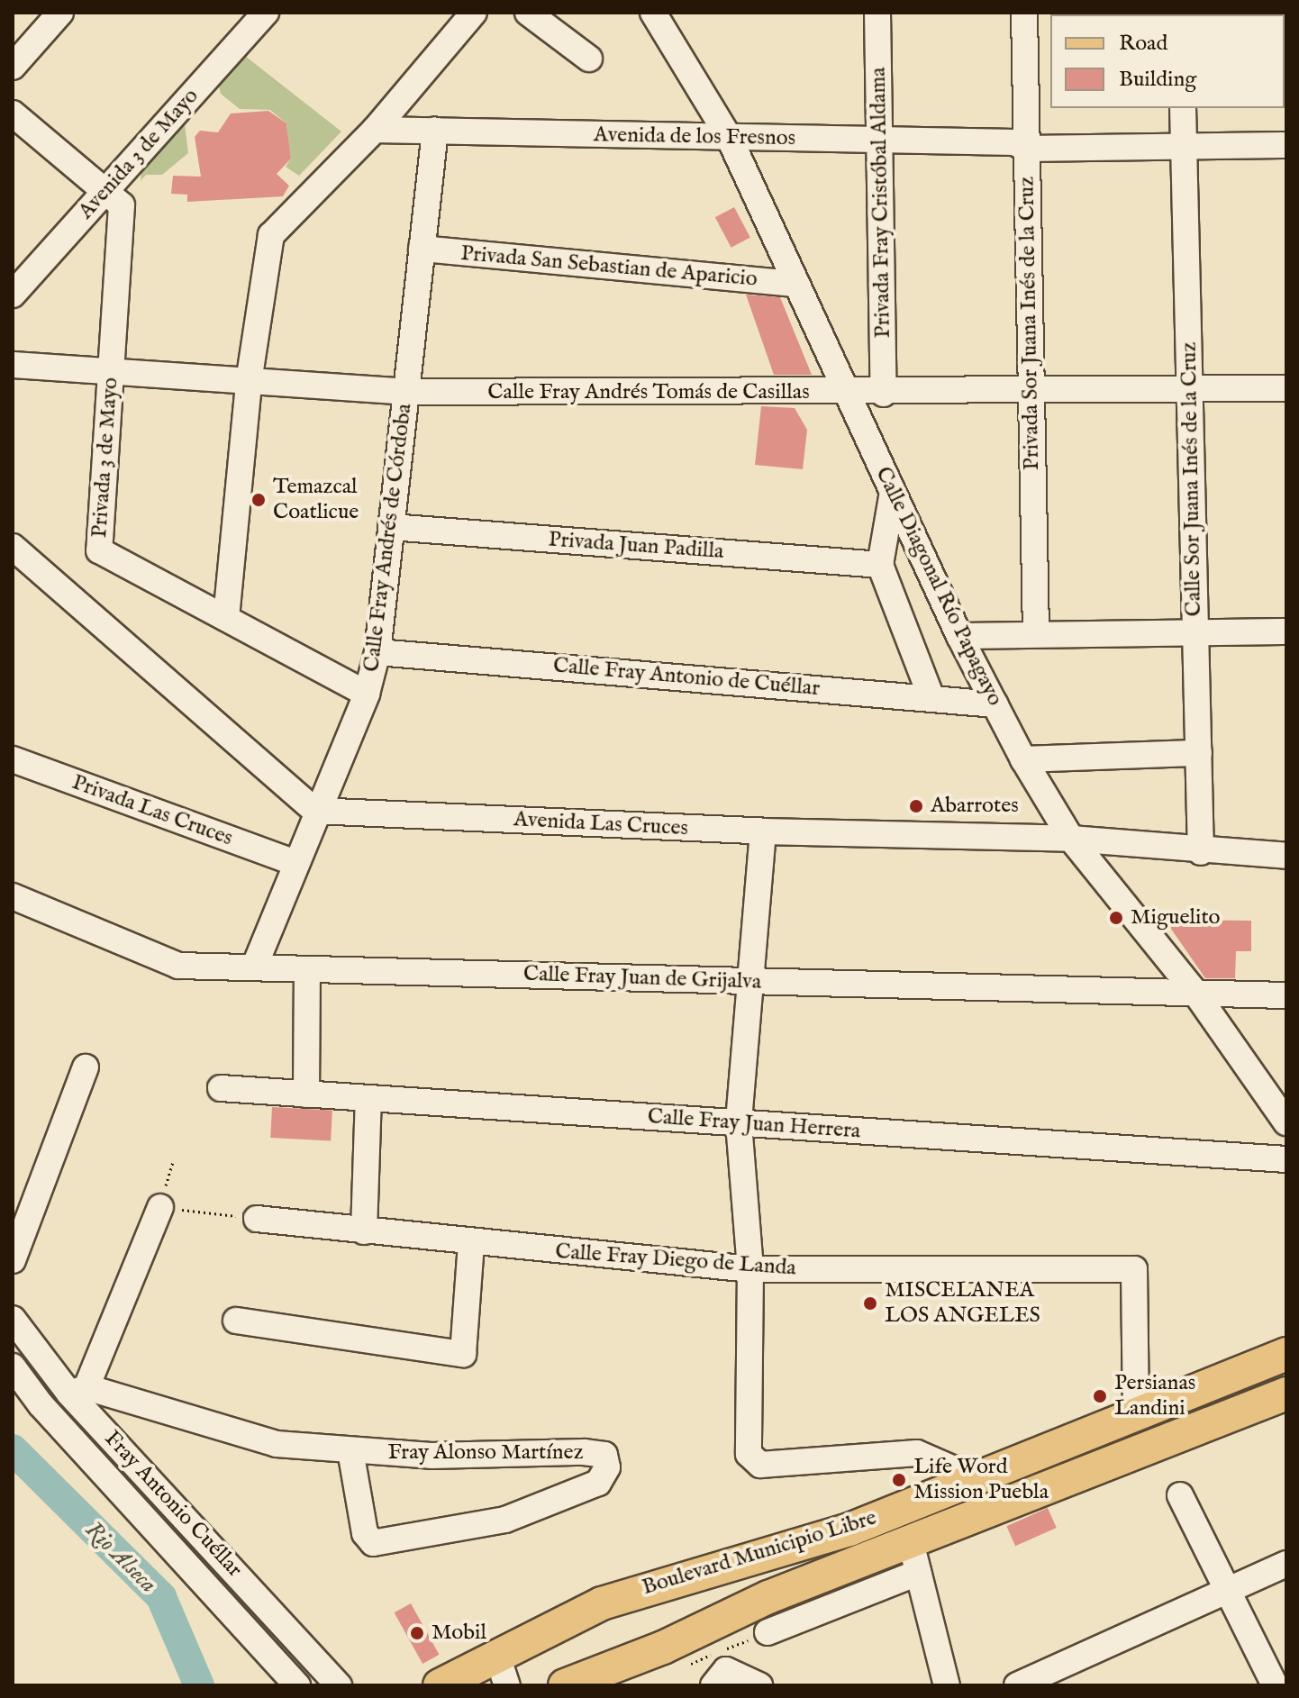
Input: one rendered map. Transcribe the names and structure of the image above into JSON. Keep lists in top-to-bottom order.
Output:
{
  "streets": {
    "main road": ["Boulevard Municipio Libre"],
    "street": [
      "Avenida de los Fresnos",
      "Avenida 3 de Mayo",
      "Privada Fray Cristóbal Aldama",
      "Privada San Sebastian de Aparicio",
      "Privada Sor Juana Inés de la Cruz",
      "Calle Fray Andrés Tomás de Casillas",
      "Privada 3 de Mayo",
      "Calle Sor Juana Inés de la Cruz",
      "Calle Fray Andrés de Córdoba",
      "Privada Juan Padilla",
      "Calle Diagonal Río Papagayo",
      "Calle Fray Antonio de Cuéllar",
      "Privada Las Cruces",
      "Avenida Las Cruces",
      "Calle Fray Juan de Grijalva",
      "Calle Fray Juan Herrera",
      "Calle Fray Diego de Landa",
      "Fray Alonso Martínez",
      "Fray Antonio Cuéllar"
    ]
  },
  "crossings": [
    ["Avenida de los Fresnos", "Privada Fray Cristóbal Aldama"],
    ["Avenida de los Fresnos", "Privada Sor Juana Inés de la Cruz"],
    ["Avenida de los Fresnos", "Calle Sor Juana Inés de la Cruz"],
    ["Avenida de los Fresnos", "Calle Fray Andrés de Córdoba"],
    ["Avenida de los Fresnos", "Calle Diagonal Río Papagayo"],
    ["Avenida 3 de Mayo", "Privada 3 de Mayo"],
    ["Privada Fray Cristóbal Aldama", "Calle Fray Andrés Tomás de Casillas"],
    ["Privada San Sebastian de Aparicio", "Calle Fray Andrés de Córdoba"],
    ["Privada San Sebastian de Aparicio", "Calle Diagonal Río Papagayo"],
    ["Privada Sor Juana Inés de la Cruz", "Calle Fray Andrés Tomás de Casillas"],
    ["Calle Fray Andrés Tomás de Casillas", "Privada 3 de Mayo"],
    ["Calle Fray Andrés Tomás de Casillas", "Calle Sor Juana Inés de la Cruz"],
    ["Calle Fray Andrés Tomás de Casillas", "Calle Fray Andrés de Córdoba"],
    ["Calle Fray Andrés Tomás de Casillas", "Calle Diagonal Río Papagayo"],
    ["Privada 3 de Mayo", "Calle Fray Andrés de Córdoba"],
    ["Calle Sor Juana Inés de la Cruz", "Avenida Las Cruces"],
    ["Calle Fray Andrés de Córdoba", "Privada Juan Padilla"],
    ["Calle Fray Andrés de Córdoba", "Calle Fray Antonio de Cuéllar"],
    ["Calle Fray Andrés de Córdoba", "Privada Las Cruces"],
    ["Calle Fray Andrés de Córdoba", "Avenida Las Cruces"],
    ["Calle Fray Andrés de Córdoba", "Calle Fray Juan de Grijalva"],
    ["Calle Diagonal Río Papagayo", "Calle Fray Antonio de Cuéllar"],
    ["Calle Diagonal Río Papagayo", "Avenida Las Cruces"],
    ["Calle Diagonal Río Papagayo", "Calle Fray Juan de Grijalva"],
    ["Calle Fray Diego de Landa", "Boulevard Municipio Libre"]
  ],
  "water": ["Rio Alseca"],
  "places": [
    "Temazcal Coatlicue",
    "Abarrotes",
    "Miguelito",
    "MISCELANEA LOS ANGELES",
    "Persianas Landini",
    "Life Word Mission Puebla",
    "Mobil"
  ],
  "legend": ["Road", "Building"]
}
